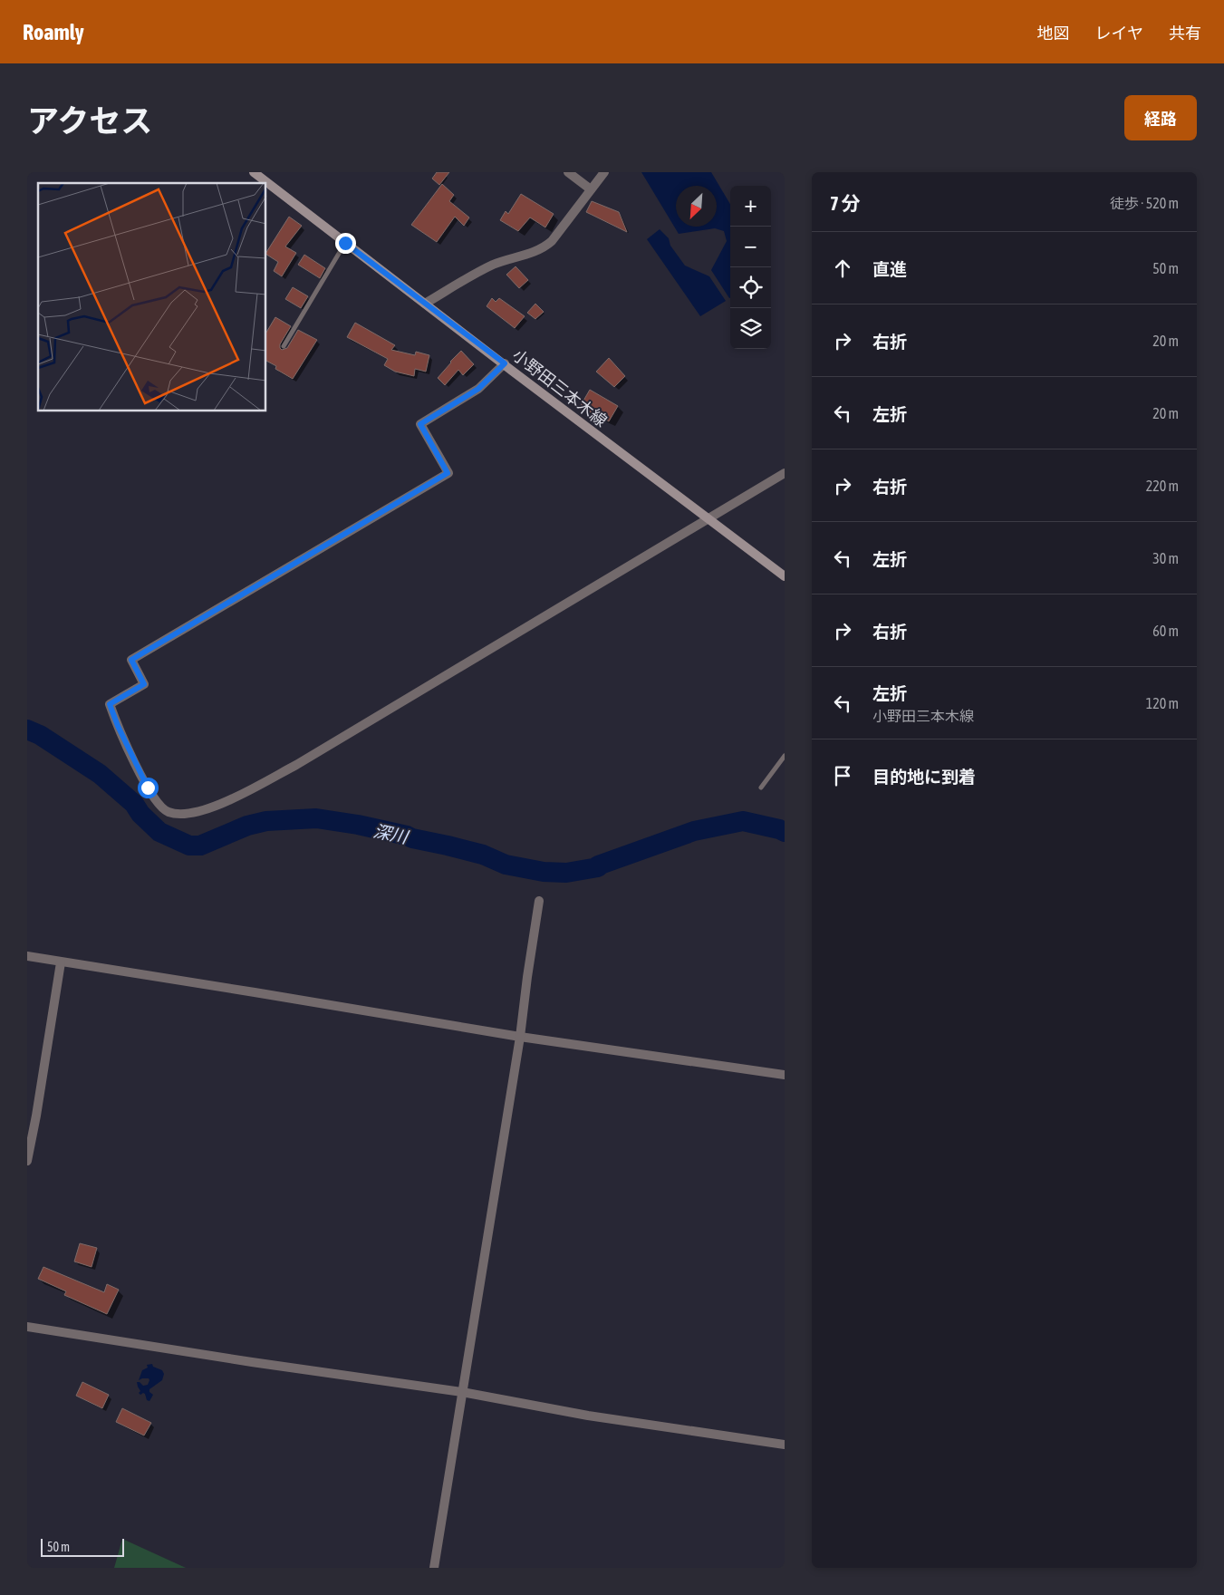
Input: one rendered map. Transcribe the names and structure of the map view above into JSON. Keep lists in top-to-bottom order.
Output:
{
  "streets": {
    "main road": ["小野田三本木線"]
  },
  "water": ["深川"],
  "scale_bar": "50 m",
  "north": "bottom left",
  "page": {
    "header": "Roamly",
    "nav": ["地図", "レイヤ", "共有"],
    "title": "アクセス",
    "buttons": "経路",
    "heading": ["7 分", "徒歩 · 520 m"],
    "map_buttons": ["+", "−"],
    "list": [
      ["直進", "50 m"],
      ["右折", "20 m"],
      ["左折", "20 m"],
      ["右折", "220 m"],
      ["左折", "30 m"],
      ["右折", "60 m"],
      ["左折", "小野田三本木線", "120 m"],
      "目的地に到着"
    ],
    "scale": "50 m"
  }
}
